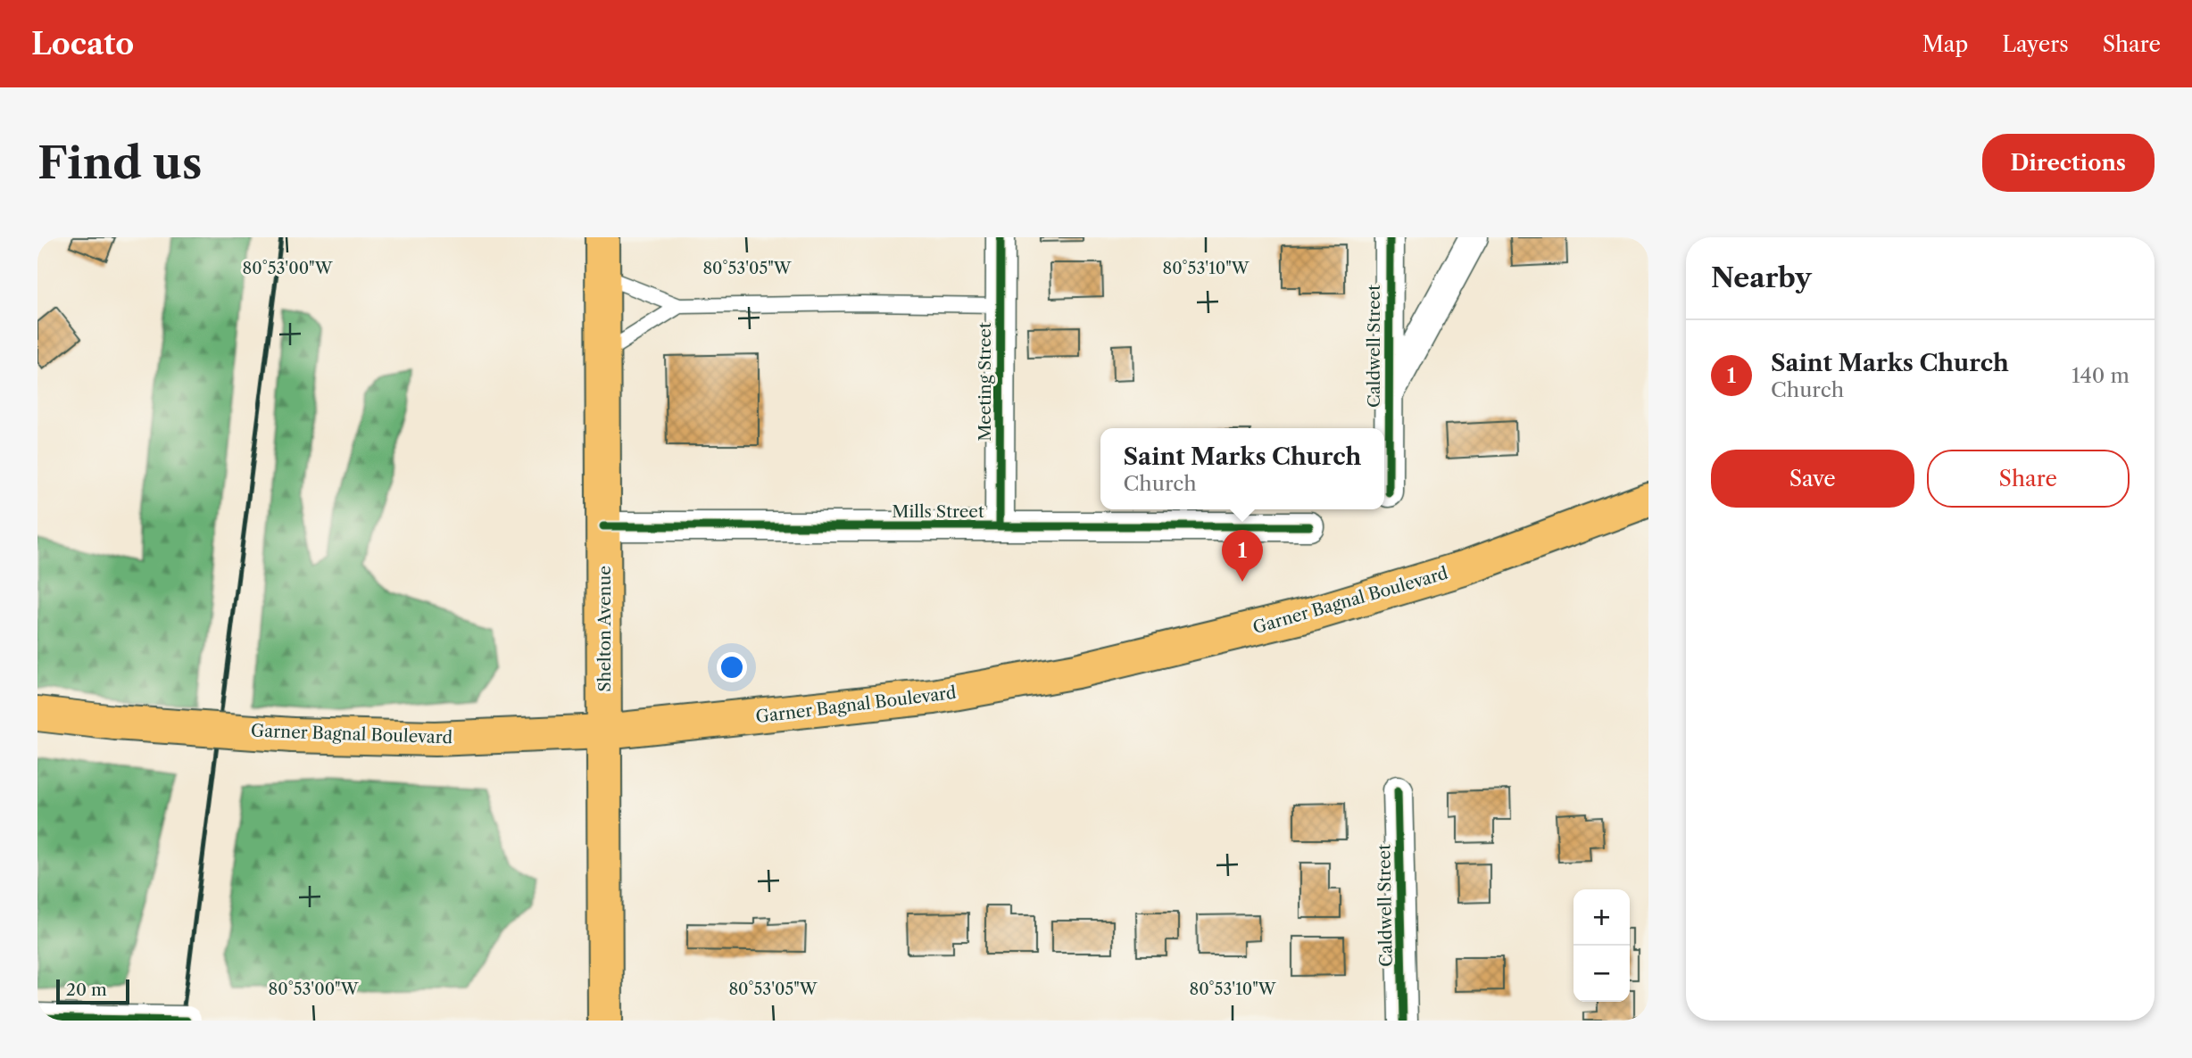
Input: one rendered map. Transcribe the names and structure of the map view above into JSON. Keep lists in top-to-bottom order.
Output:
{
  "streets": {
    "main road": ["Garner Bagnal Boulevard", "Shelton Avenue"],
    "street": ["Caldwell Street", "Meeting Street", "Mills Street"]
  },
  "crossings": [
    ["Meeting Street", "Mills Street"],
    ["Mills Street", "Shelton Avenue"],
    ["Garner Bagnal Boulevard", "Shelton Avenue"]
  ],
  "scale_bar": "20 m",
  "page": {
    "header": "Locato",
    "nav": ["Map", "Layers", "Share"],
    "buttons": [
      "Directions",
      ["Save", "Share"]
    ],
    "title": "Find us",
    "heading": "Nearby",
    "list": [
      {
        "mark": "1",
        "name": "Saint Marks Church",
        "note": "Church",
        "value": "140 m"
      }
    ],
    "popup": ["Saint Marks Church", "Church"],
    "pins": "1",
    "map_buttons": ["+", "−"],
    "scale": "20 m"
  },
  "coordinates": ["80°53'00\"W", "80°53'05\"W", "80°53'10\"W"]
}
